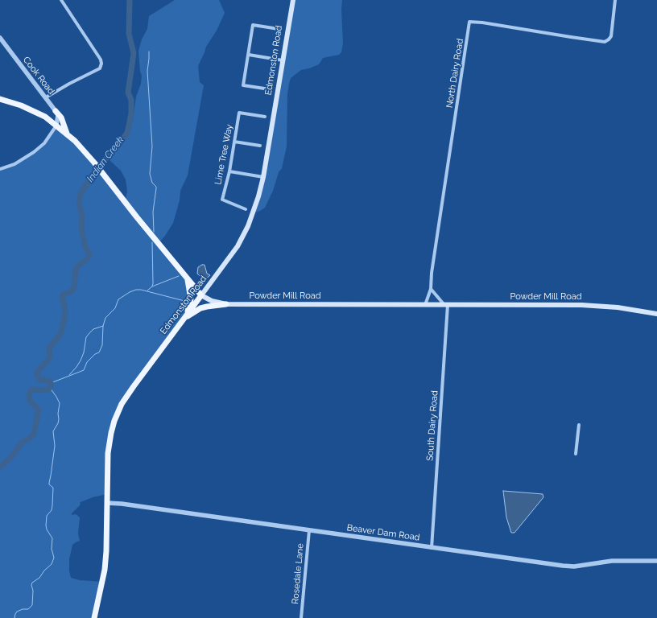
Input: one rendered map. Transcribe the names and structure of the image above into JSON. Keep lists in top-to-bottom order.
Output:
{
  "streets": {
    "main road": ["Edmonston Road", "Powder Mill Road"],
    "street": [
      "North Dairy Road",
      "Cook Road",
      "Lime Tree Way",
      "South Dairy Road",
      "Beaver Dam Road",
      "Rosedale Lane"
    ]
  },
  "crossings": [
    ["Edmonston Road", "Powder Mill Road"],
    ["Edmonston Road", "Beaver Dam Road"],
    ["North Dairy Road", "Powder Mill Road"],
    ["Powder Mill Road", "South Dairy Road"],
    ["South Dairy Road", "Beaver Dam Road"],
    ["Beaver Dam Road", "Rosedale Lane"]
  ],
  "water": ["Indian Creek"]
}
